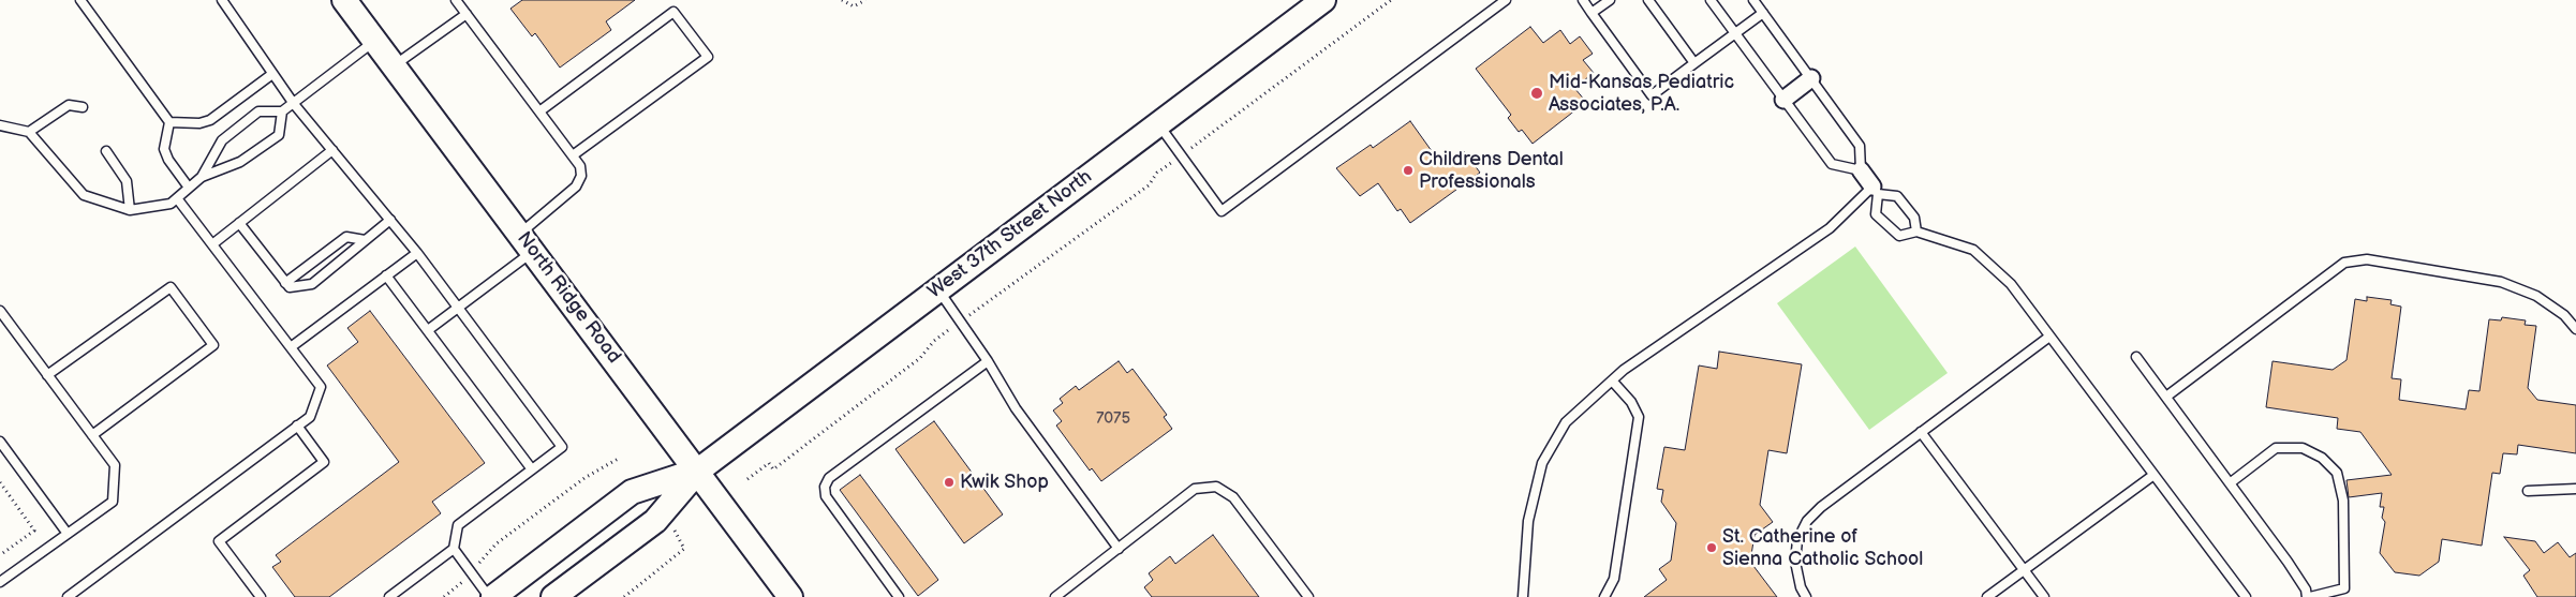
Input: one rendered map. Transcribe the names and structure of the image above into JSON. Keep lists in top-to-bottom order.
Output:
{
  "streets": {
    "street": ["West 37th Street North", "North Ridge Road"]
  },
  "crossings": [
    ["West 37th Street North", "North Ridge Road"]
  ],
  "places": [
    "Mid-Kansas Pediatric Associates, P.A.",
    "Childrens Dental Professionals",
    "Kwik Shop",
    "St. Catherine of Sienna Catholic School"
  ],
  "house_numbers": ["7075"]
}
